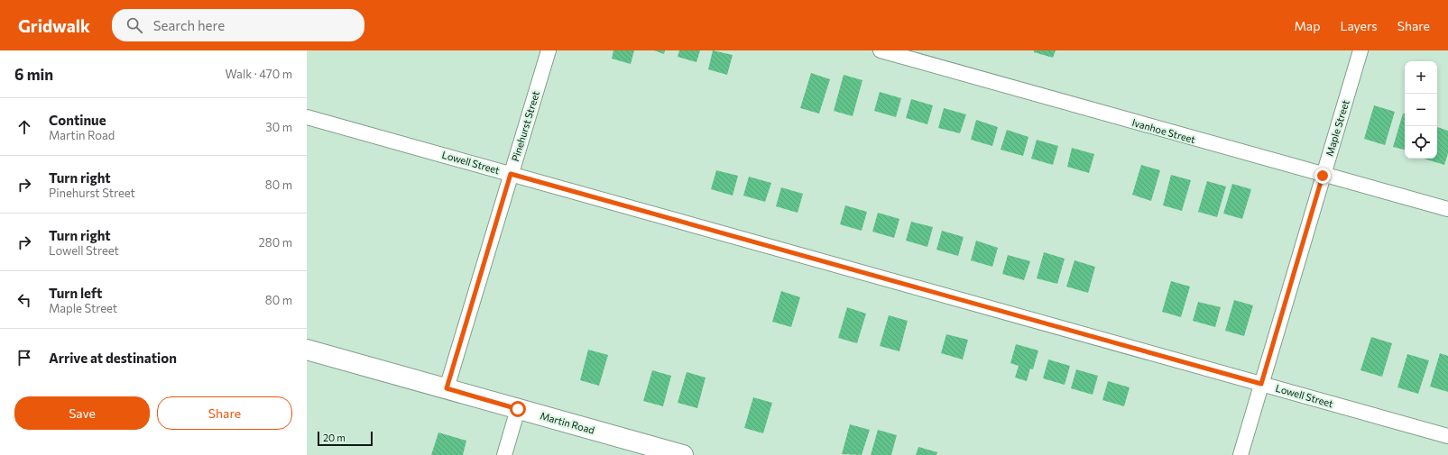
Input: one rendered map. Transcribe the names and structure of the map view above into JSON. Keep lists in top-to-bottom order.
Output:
{
  "streets": {
    "street": [
      "Pinehurst Street",
      "Maple Street",
      "Ivanhoe Street",
      "Lowell Street",
      "Martin Road"
    ]
  },
  "crossings": [
    ["Pinehurst Street", "Lowell Street"],
    ["Pinehurst Street", "Martin Road"],
    ["Maple Street", "Ivanhoe Street"],
    ["Maple Street", "Lowell Street"]
  ],
  "scale_bar": "20 m",
  "page": {
    "header": "Gridwalk",
    "search": "Search here",
    "nav": ["Map", "Layers", "Share"],
    "heading": ["6 min", "Walk · 470 m"],
    "map_buttons": ["+", "−"],
    "list": [
      ["Continue", "Martin Road", "30 m"],
      ["Turn right", "Pinehurst Street", "80 m"],
      ["Turn right", "Lowell Street", "280 m"],
      ["Turn left", "Maple Street", "80 m"],
      "Arrive at destination"
    ],
    "buttons": ["Save", "Share"],
    "scale": "20 m"
  }
}
